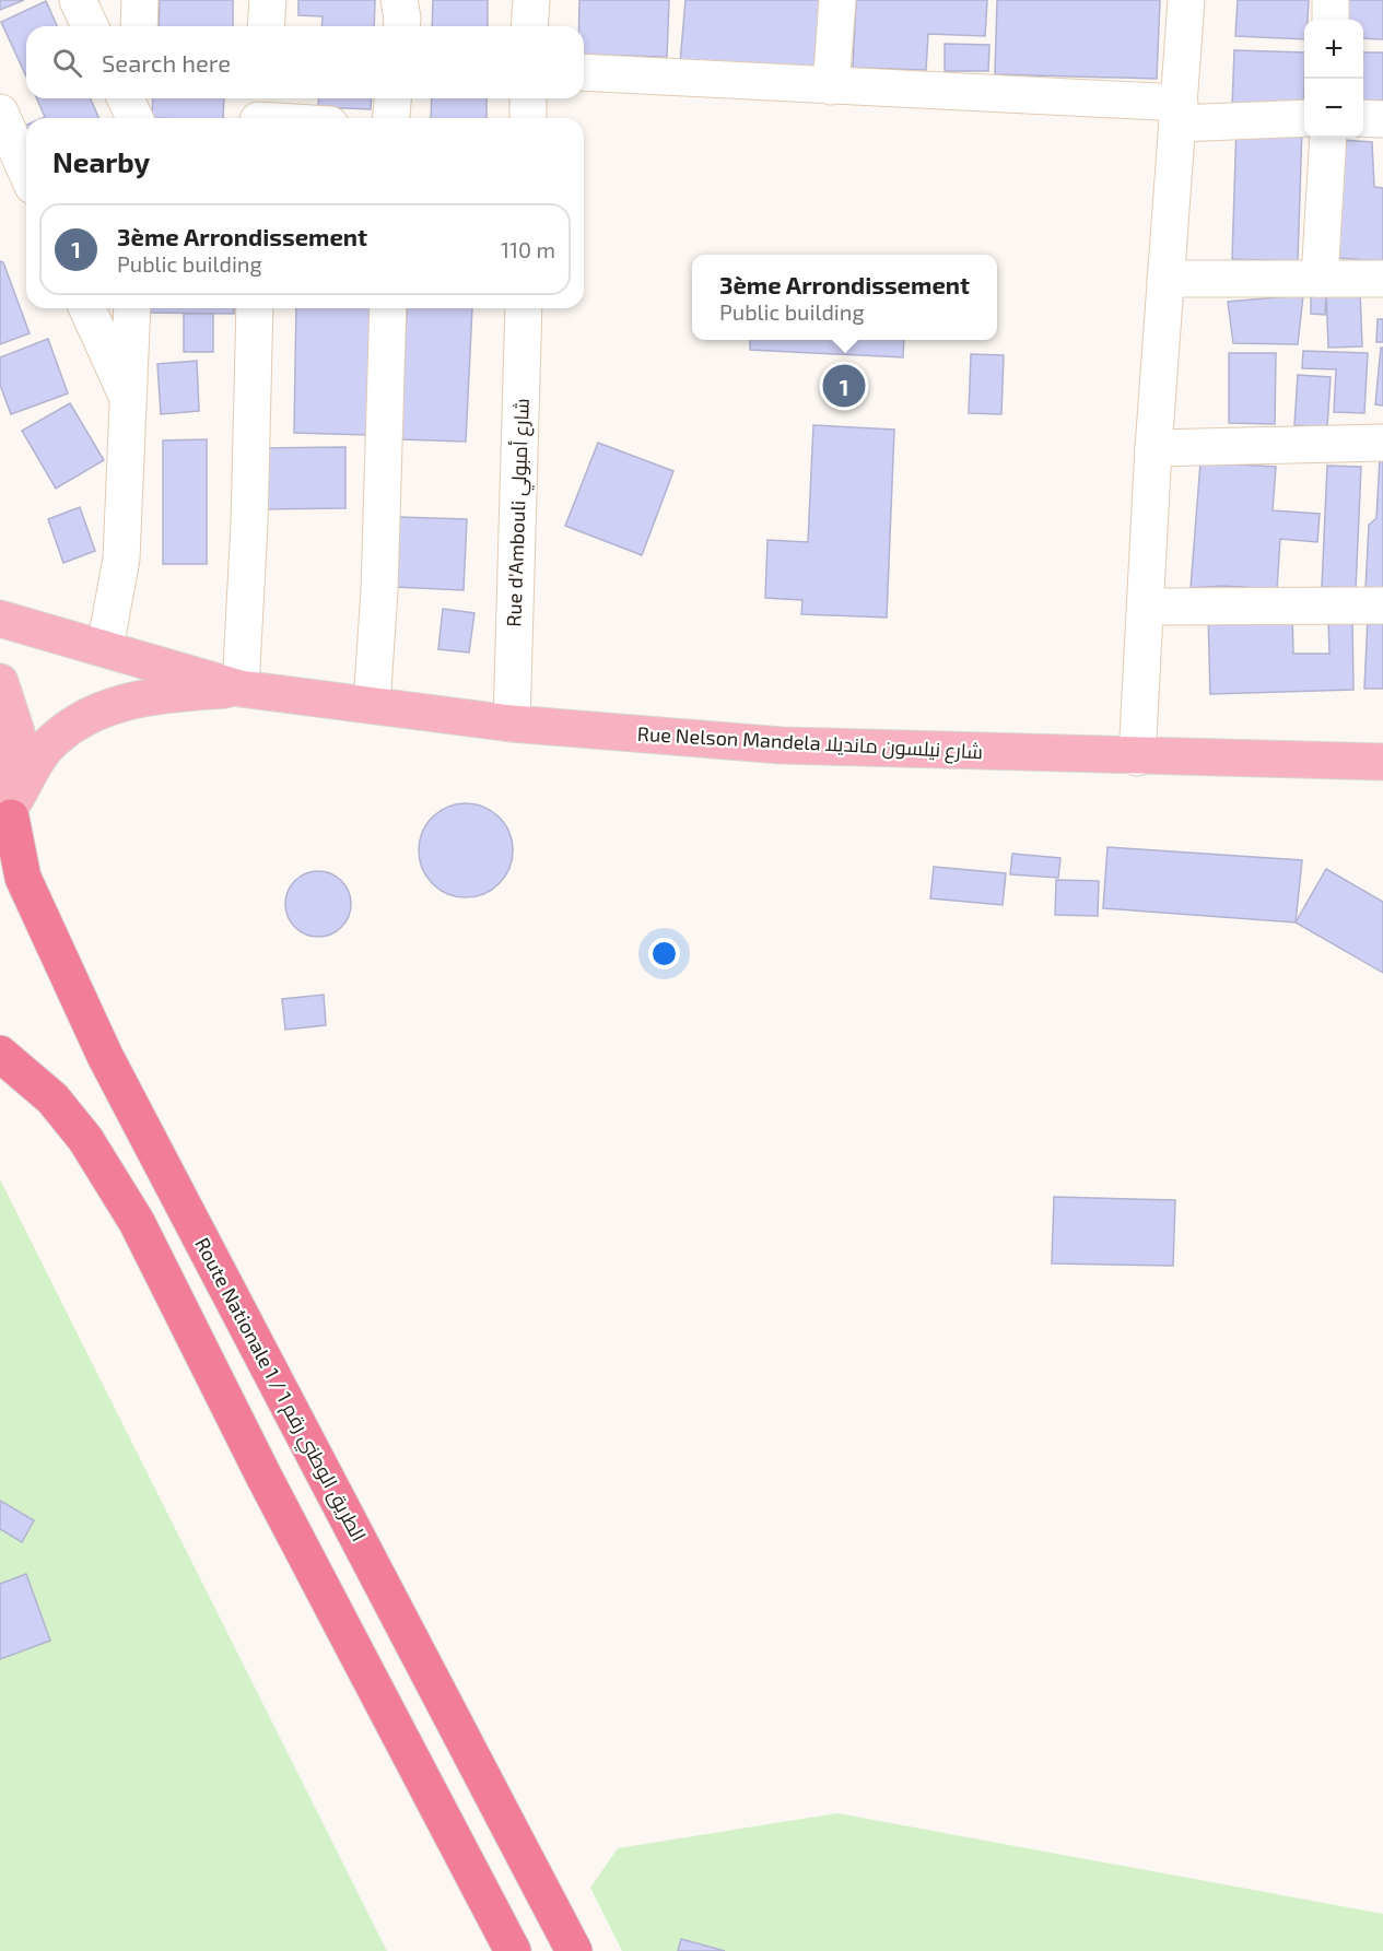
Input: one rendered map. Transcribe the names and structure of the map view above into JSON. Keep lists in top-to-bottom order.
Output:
{
  "streets": {
    "highway": ["Route Nationale 1 / الطريق الوطني رقم 1"],
    "main road": ["Rue Nelson Mandela شارع نيلسون مانديلا"],
    "street": ["Rue d'Ambouli شارع أمبولي"]
  },
  "crossings": [
    ["Rue d'Ambouli شارع أمبولي", "Rue Nelson Mandela شارع نيلسون مانديلا"],
    ["Rue Nelson Mandela شارع نيلسون مانديلا", "Route Nationale 1 / الطريق الوطني رقم 1"]
  ],
  "page": {
    "map_buttons": ["+", "−"],
    "search": "Search here",
    "heading": "Nearby",
    "list": [
      {
        "mark": "1",
        "name": "3ème Arrondissement",
        "note": "Public building",
        "value": "110 m"
      }
    ],
    "popup": ["3ème Arrondissement", "Public building"],
    "pins": "1"
  }
}
